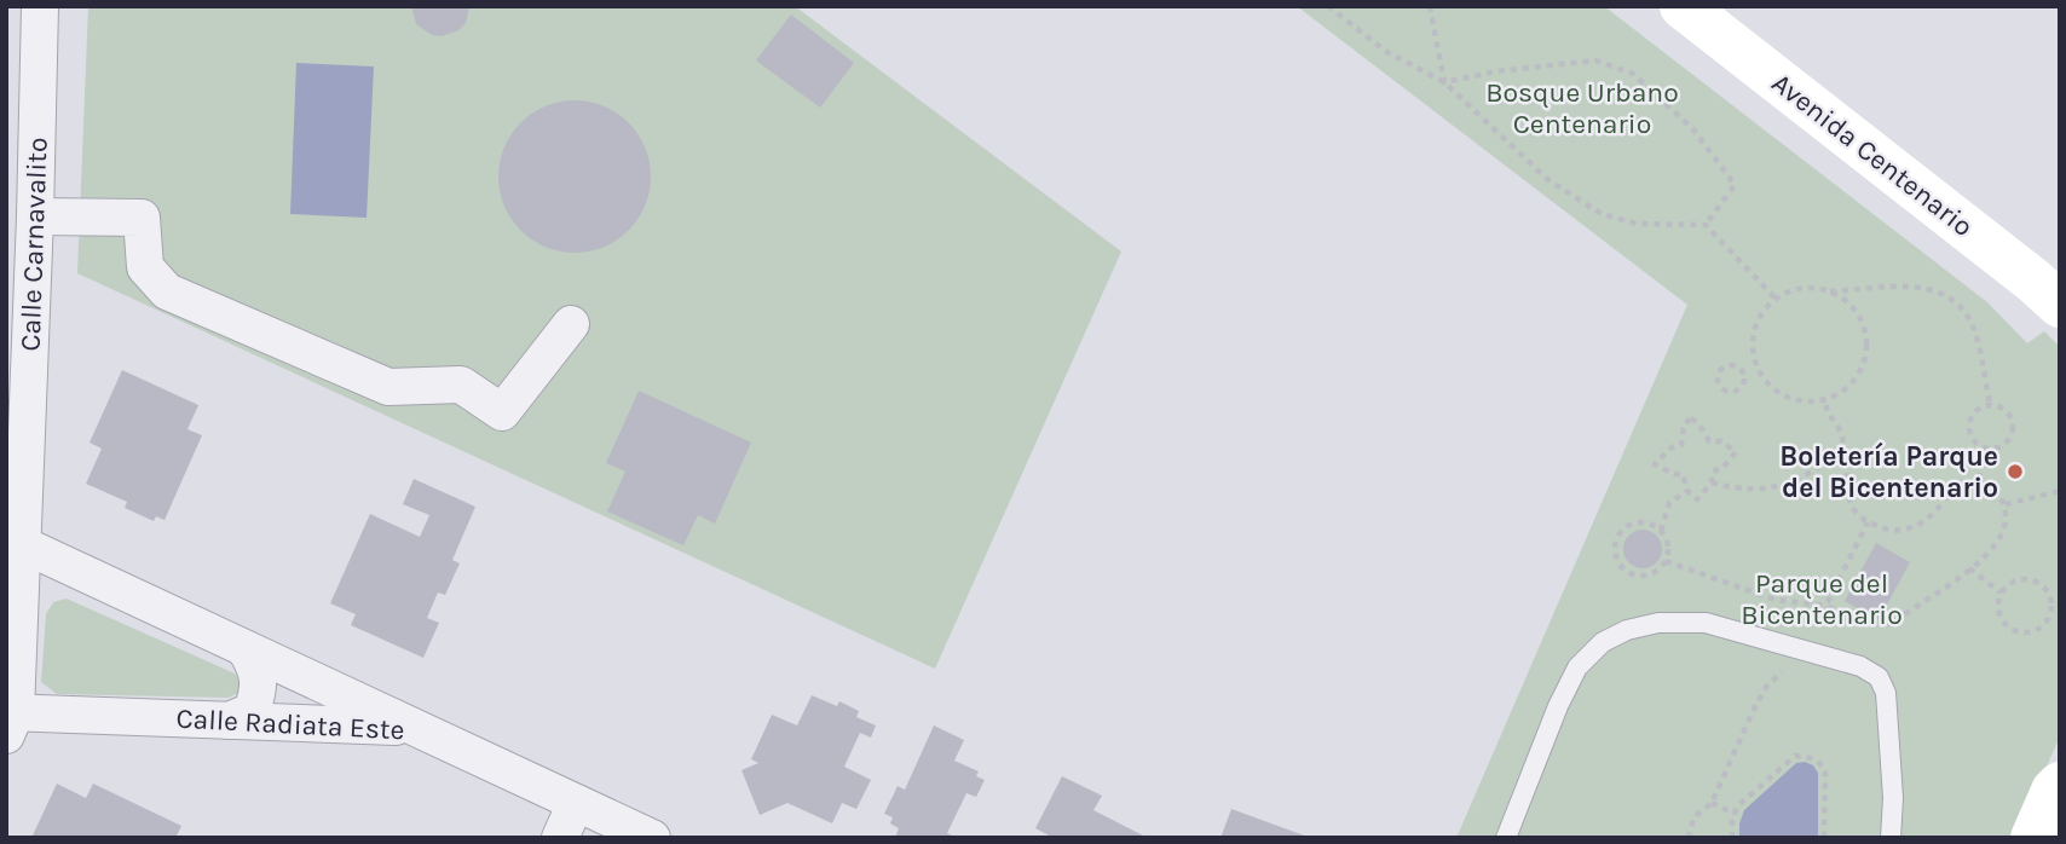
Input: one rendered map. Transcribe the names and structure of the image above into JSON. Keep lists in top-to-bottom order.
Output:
{
  "streets": {
    "main road": ["Avenida Centenario"],
    "street": ["Calle Carnavalito", "Calle Radiata Este"]
  },
  "crossings": [
    ["Calle Carnavalito", "Calle Radiata Este"]
  ],
  "parks": ["Bosque Urbano Centenario", "Parque del Bicentenario"],
  "places": ["Boletería Parque del Bicentenario"]
}
